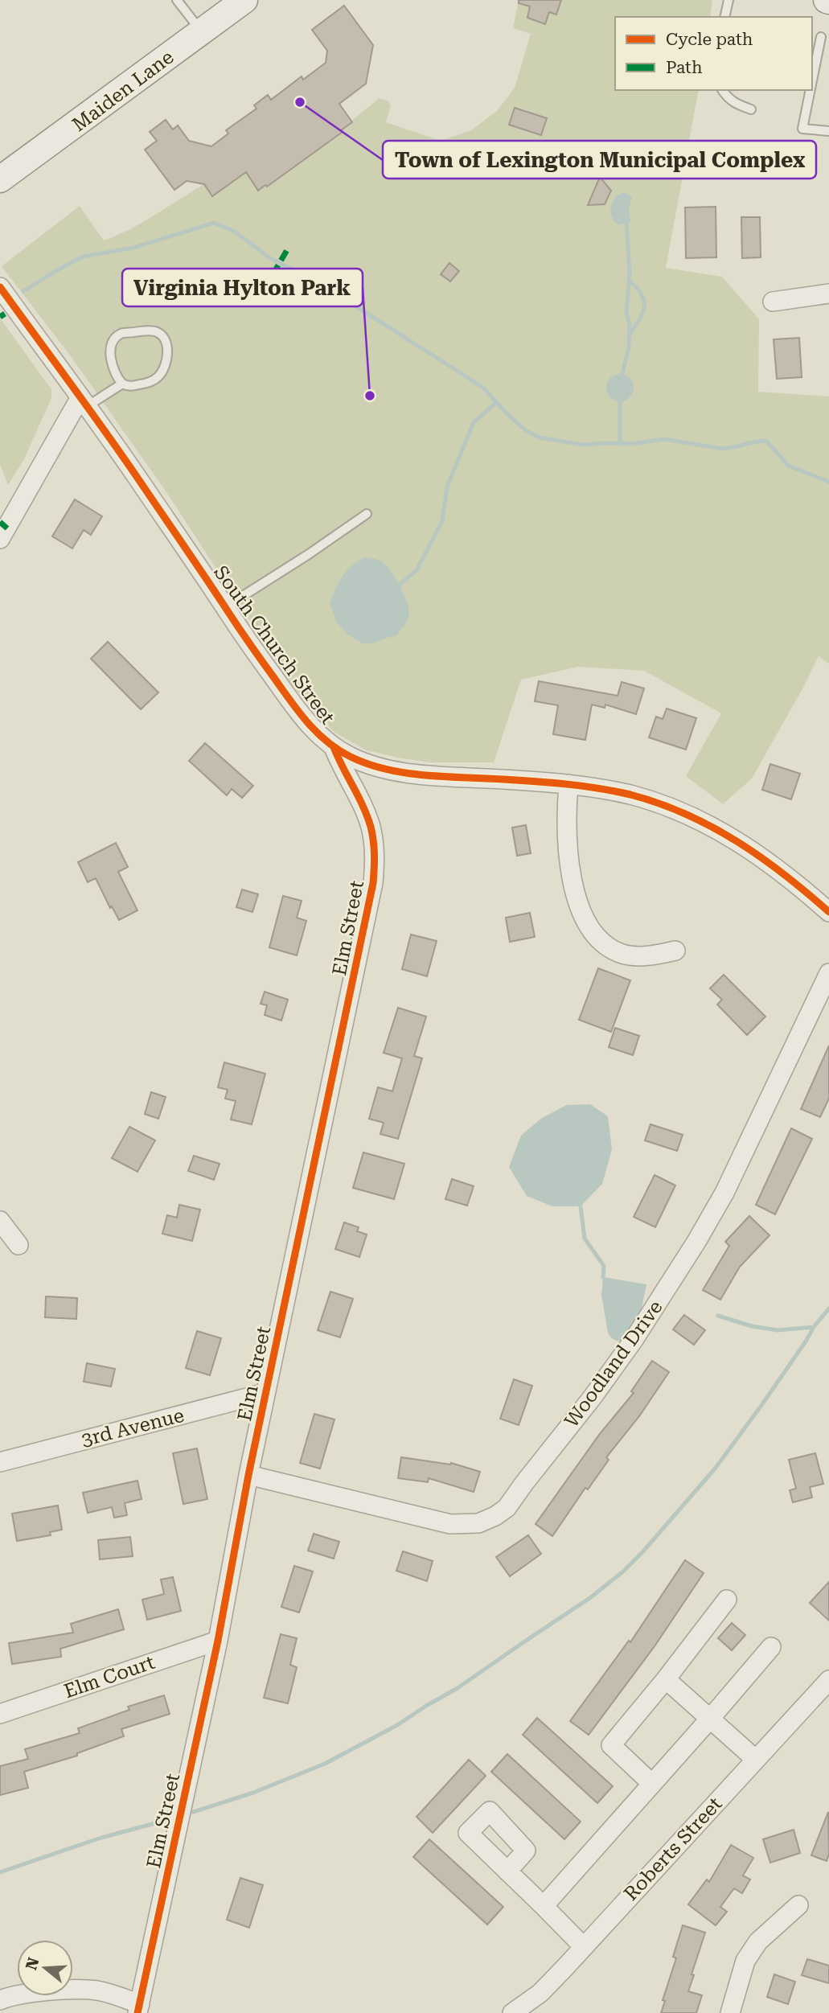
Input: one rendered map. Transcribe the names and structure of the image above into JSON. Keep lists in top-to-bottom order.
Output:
{
  "streets": {
    "main road": ["Maiden Lane"],
    "street": [
      "South Church Street",
      "Elm Street",
      "Woodland Drive",
      "3rd Avenue",
      "Elm Court",
      "Roberts Street"
    ]
  },
  "crossings": [
    ["South Church Street", "Elm Street"],
    ["Elm Street", "Woodland Drive"],
    ["Elm Street", "3rd Avenue"],
    ["Elm Street", "Elm Court"]
  ],
  "places": ["Town of Lexington Municipal Complex", "Virginia Hylton Park"],
  "legend": ["Cycle path", "Path"],
  "north": "left"
}
